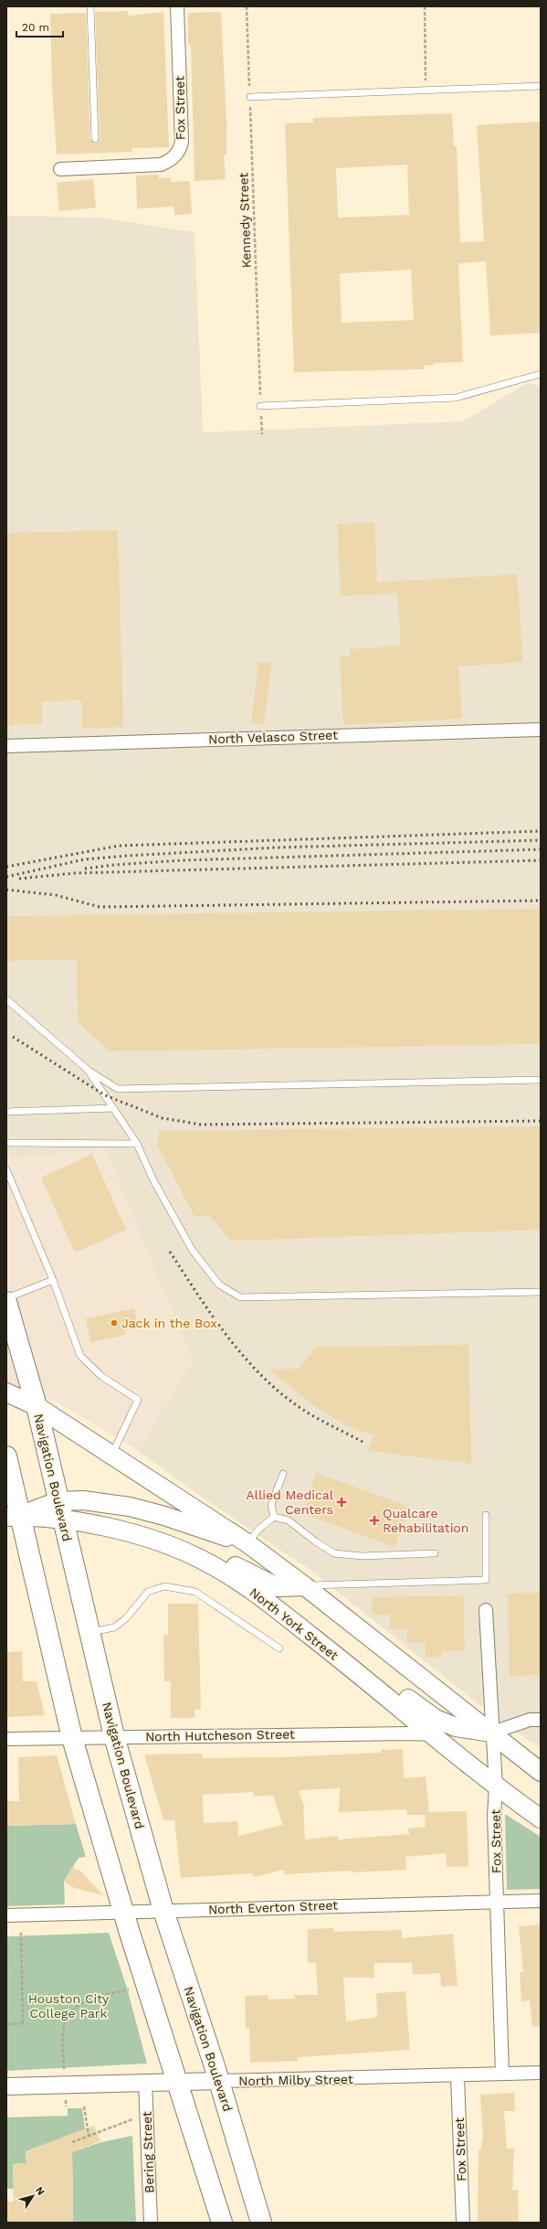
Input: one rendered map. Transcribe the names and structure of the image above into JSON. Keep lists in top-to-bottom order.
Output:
{
  "streets": {
    "main road": ["Navigation Boulevard", "North York Street"],
    "street": [
      "Fox Street",
      "North Velasco Street",
      "North Hutcheson Street",
      "North Everton Street",
      "North Milby Street",
      "Bering Street"
    ],
    "path": ["Kennedy Street"]
  },
  "crossings": [
    ["Fox Street", "North York Street"],
    ["Fox Street", "North Everton Street"],
    ["Fox Street", "North Milby Street"],
    ["Navigation Boulevard", "North York Street"],
    ["Navigation Boulevard", "North Hutcheson Street"],
    ["Navigation Boulevard", "North Everton Street"],
    ["Navigation Boulevard", "North Milby Street"],
    ["North York Street", "North Hutcheson Street"],
    ["North Milby Street", "Bering Street"]
  ],
  "parks": ["Houston City College Park"],
  "places": {
    "other": ["Jack in the Box"],
    "health": ["Allied Medical Centers", "Qualcare Rehabilitation"]
  },
  "scale_bar": "20 m",
  "north": "top right"
}
